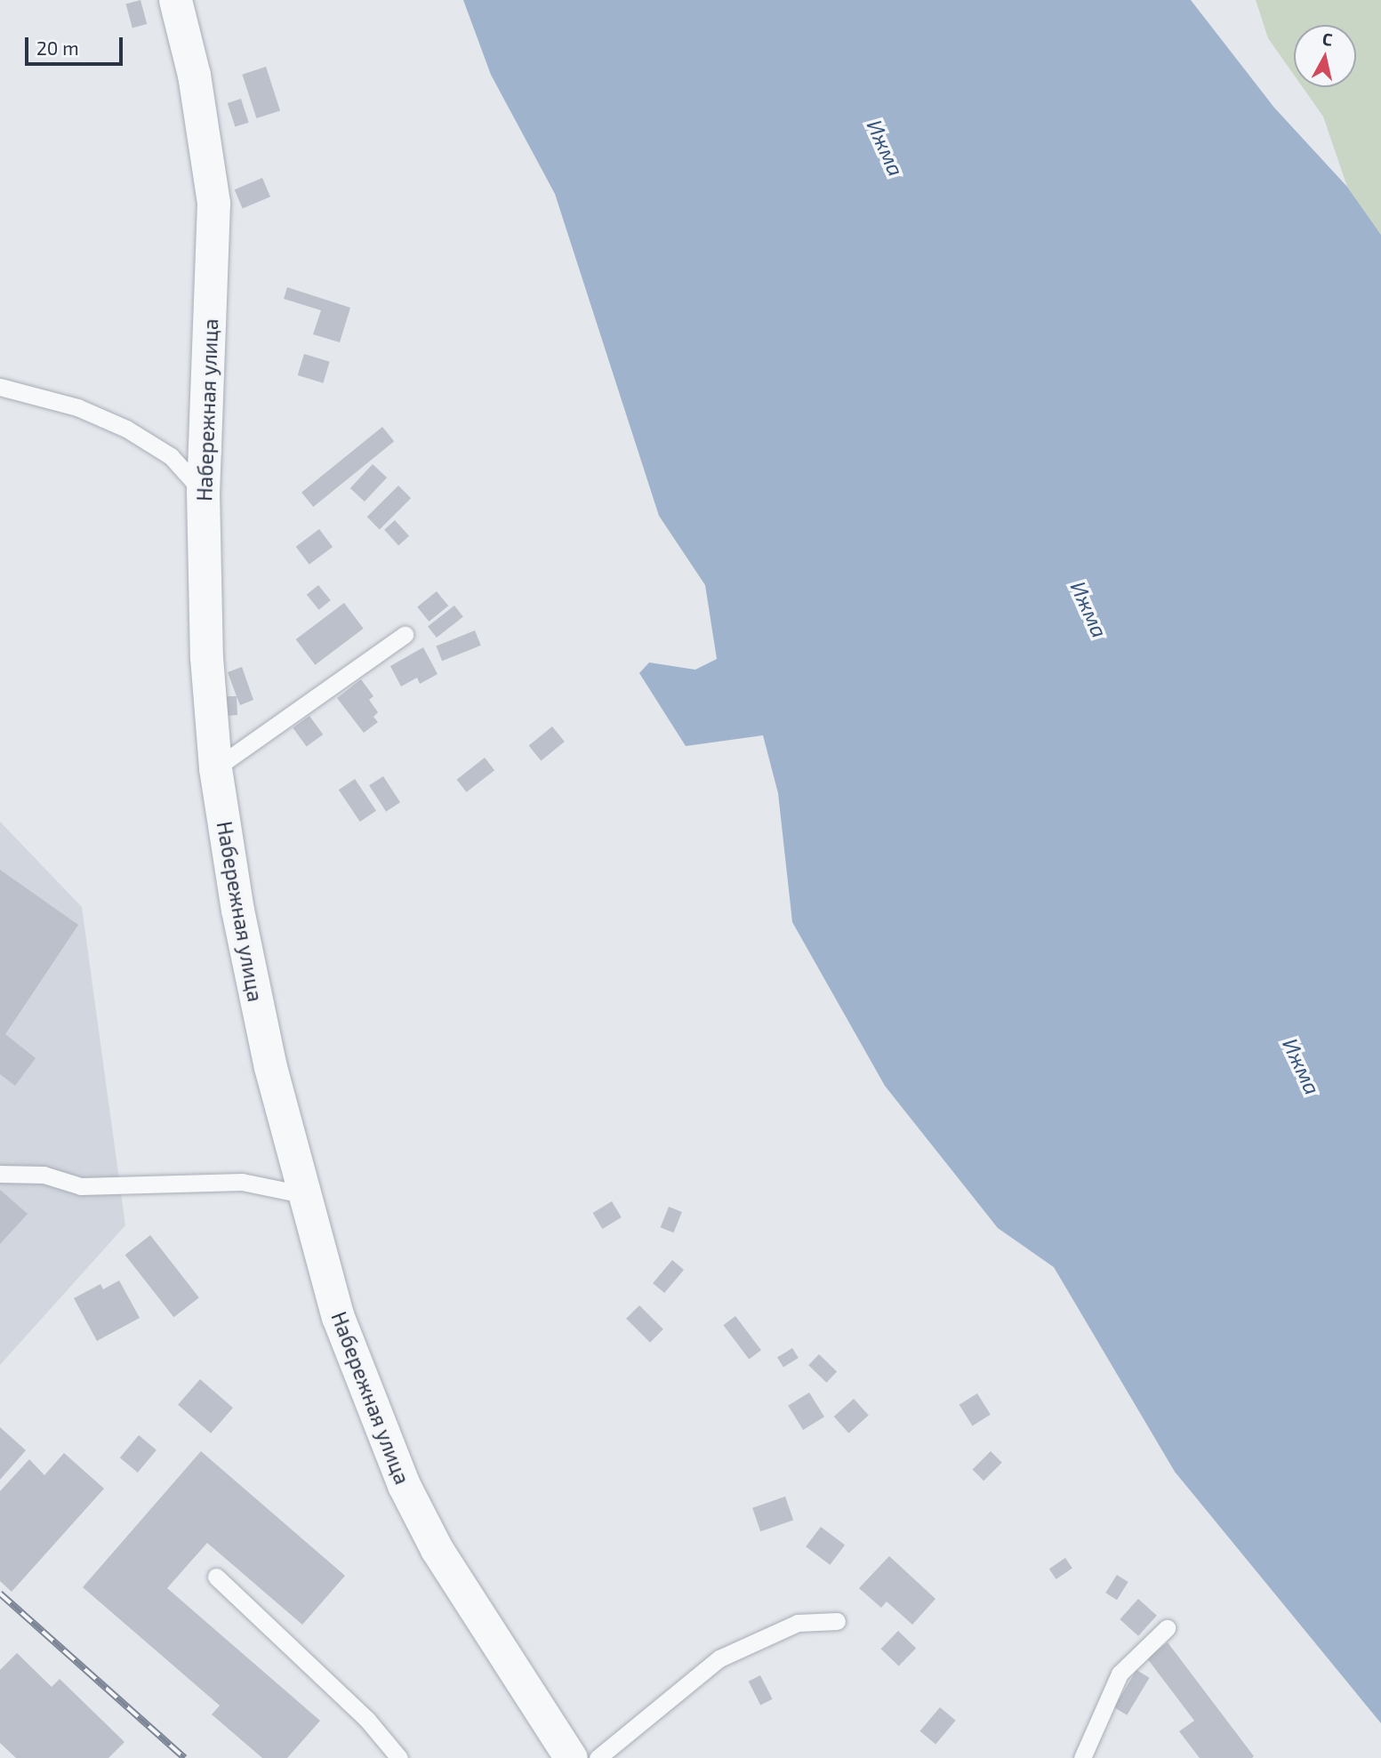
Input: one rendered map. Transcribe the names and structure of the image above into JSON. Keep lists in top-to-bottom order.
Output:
{
  "streets": {
    "street": ["Набережная улица"]
  },
  "water": ["Ижма"],
  "scale_bar": "20 m",
  "north": "top"
}
